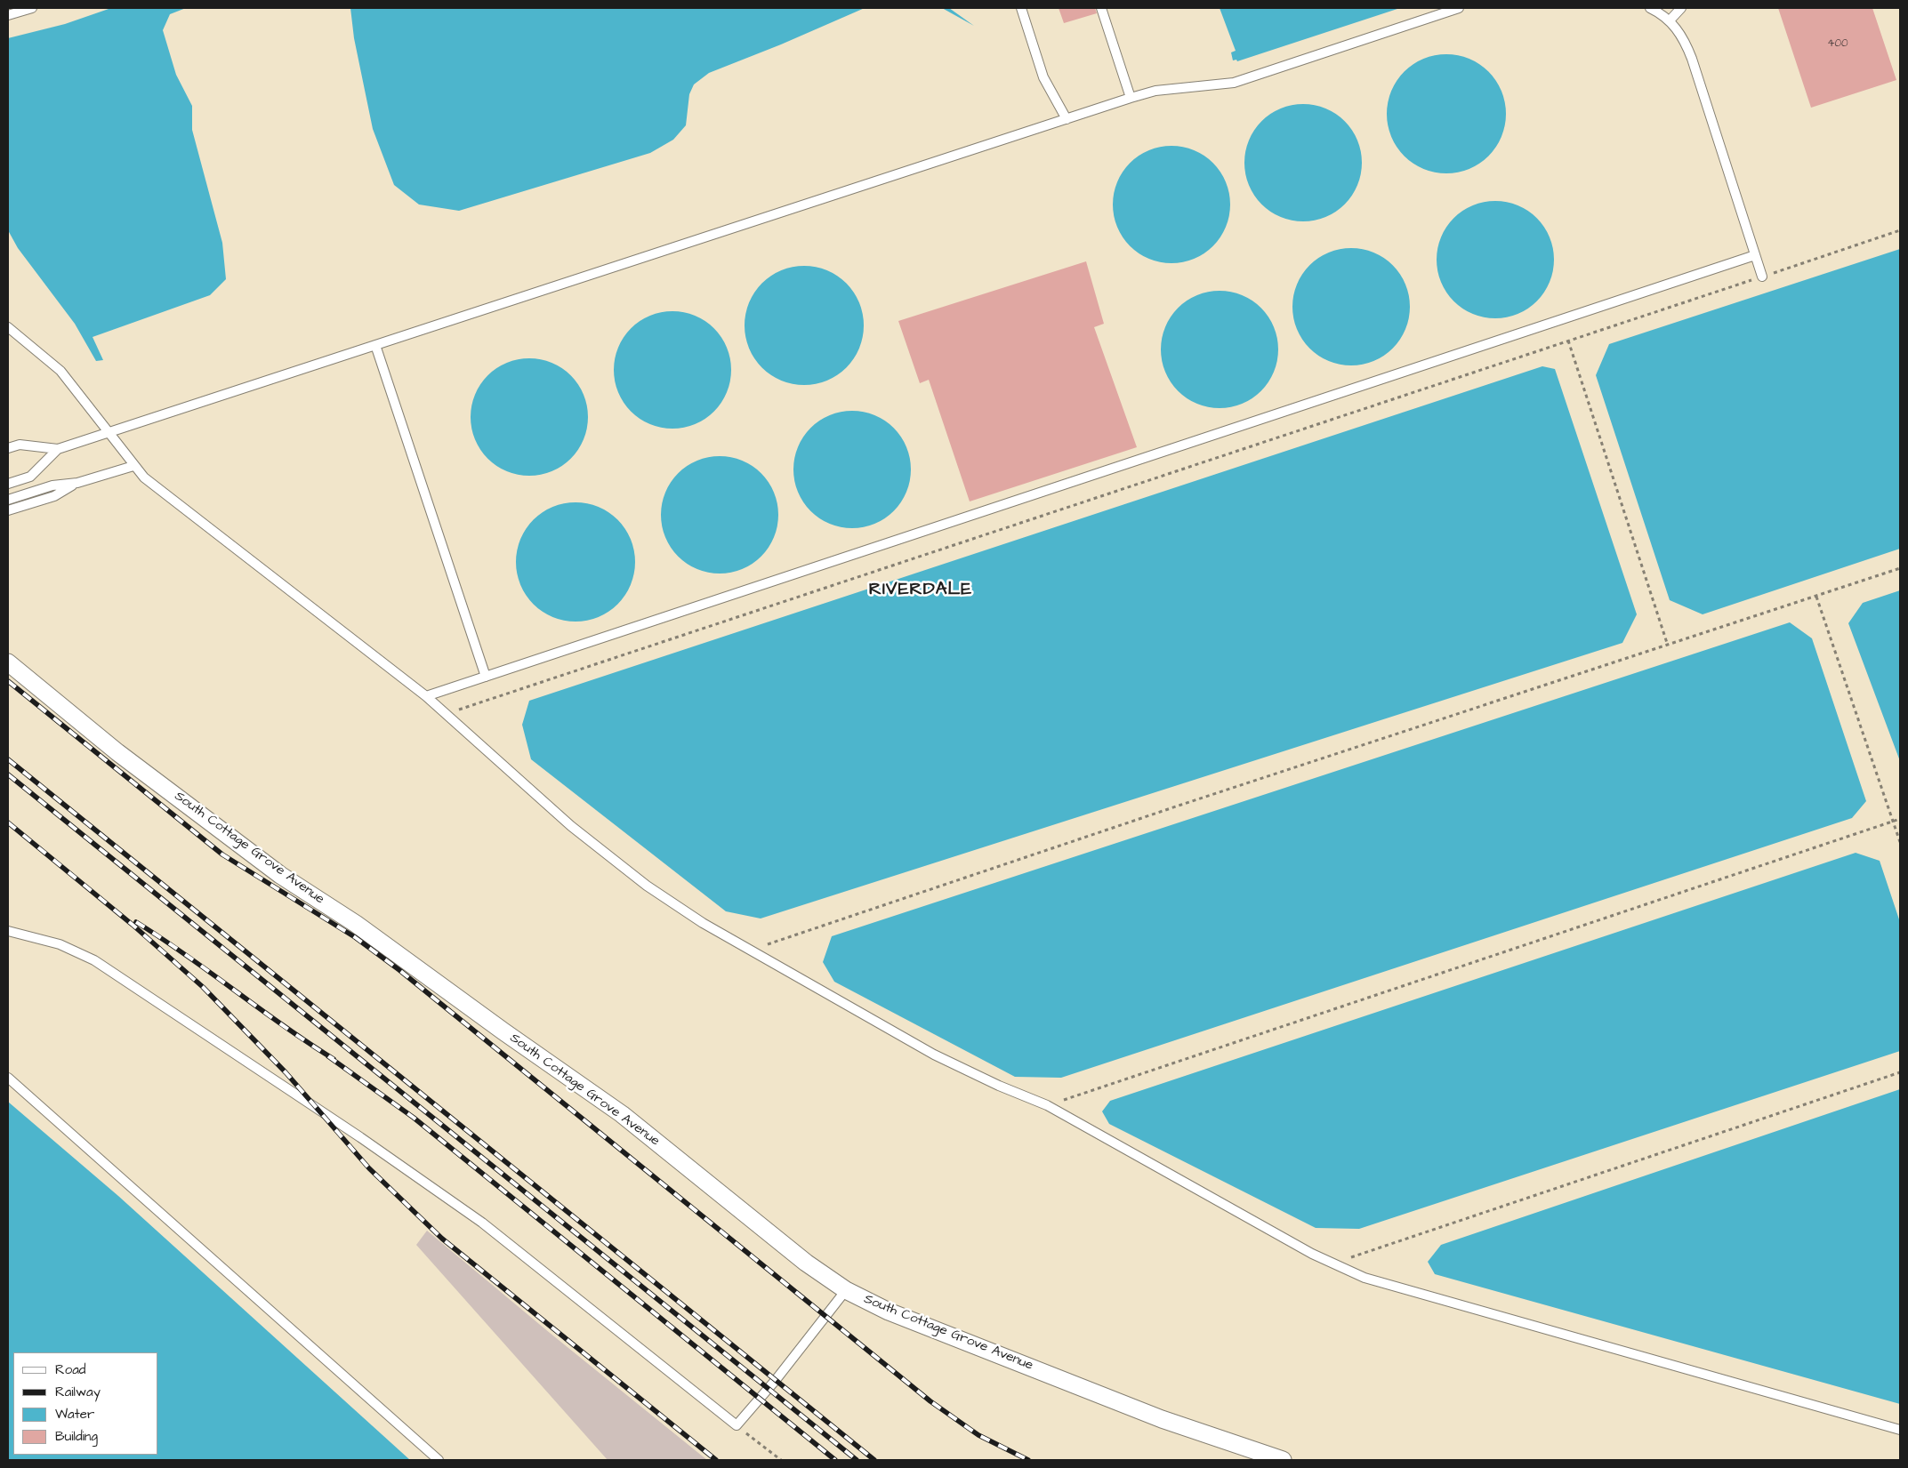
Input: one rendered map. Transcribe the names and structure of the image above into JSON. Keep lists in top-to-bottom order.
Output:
{
  "streets": {
    "street": ["South Cottage Grove Avenue"]
  },
  "districts": ["RIVERDALE"],
  "house_numbers": ["400"],
  "legend": [
    "Road",
    "Railway",
    "Water",
    "Building"
  ]
}
